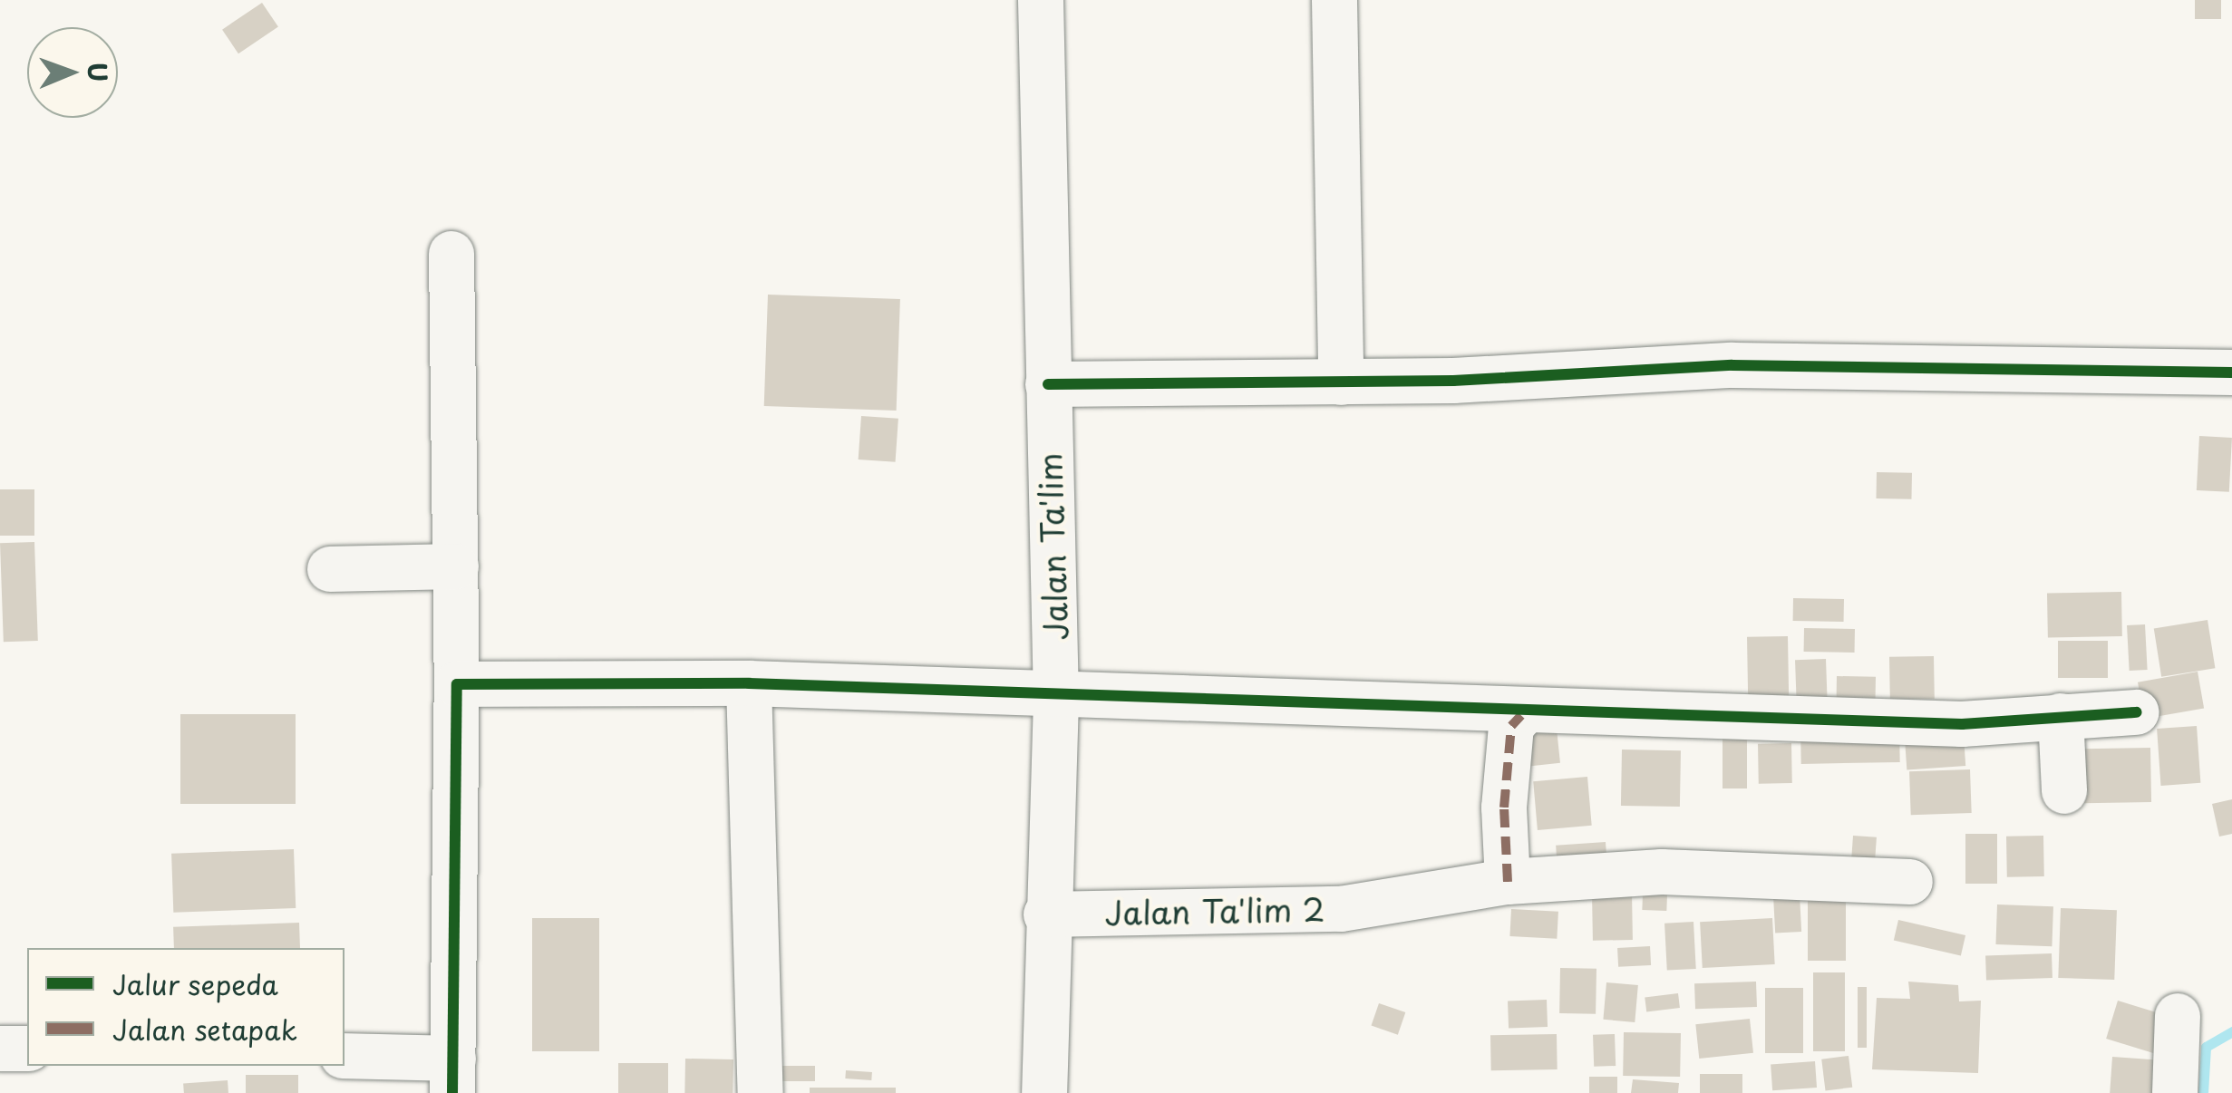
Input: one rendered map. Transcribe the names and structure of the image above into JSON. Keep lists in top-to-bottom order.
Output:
{
  "streets": {
    "street": ["Jalan Ta'lim", "Jalan Ta'lim 2"]
  },
  "crossings": [
    ["Jalan Ta'lim", "Jalan Ta'lim 2"]
  ],
  "legend": ["Jalur sepeda", "Jalan setapak"],
  "north": "right"
}
